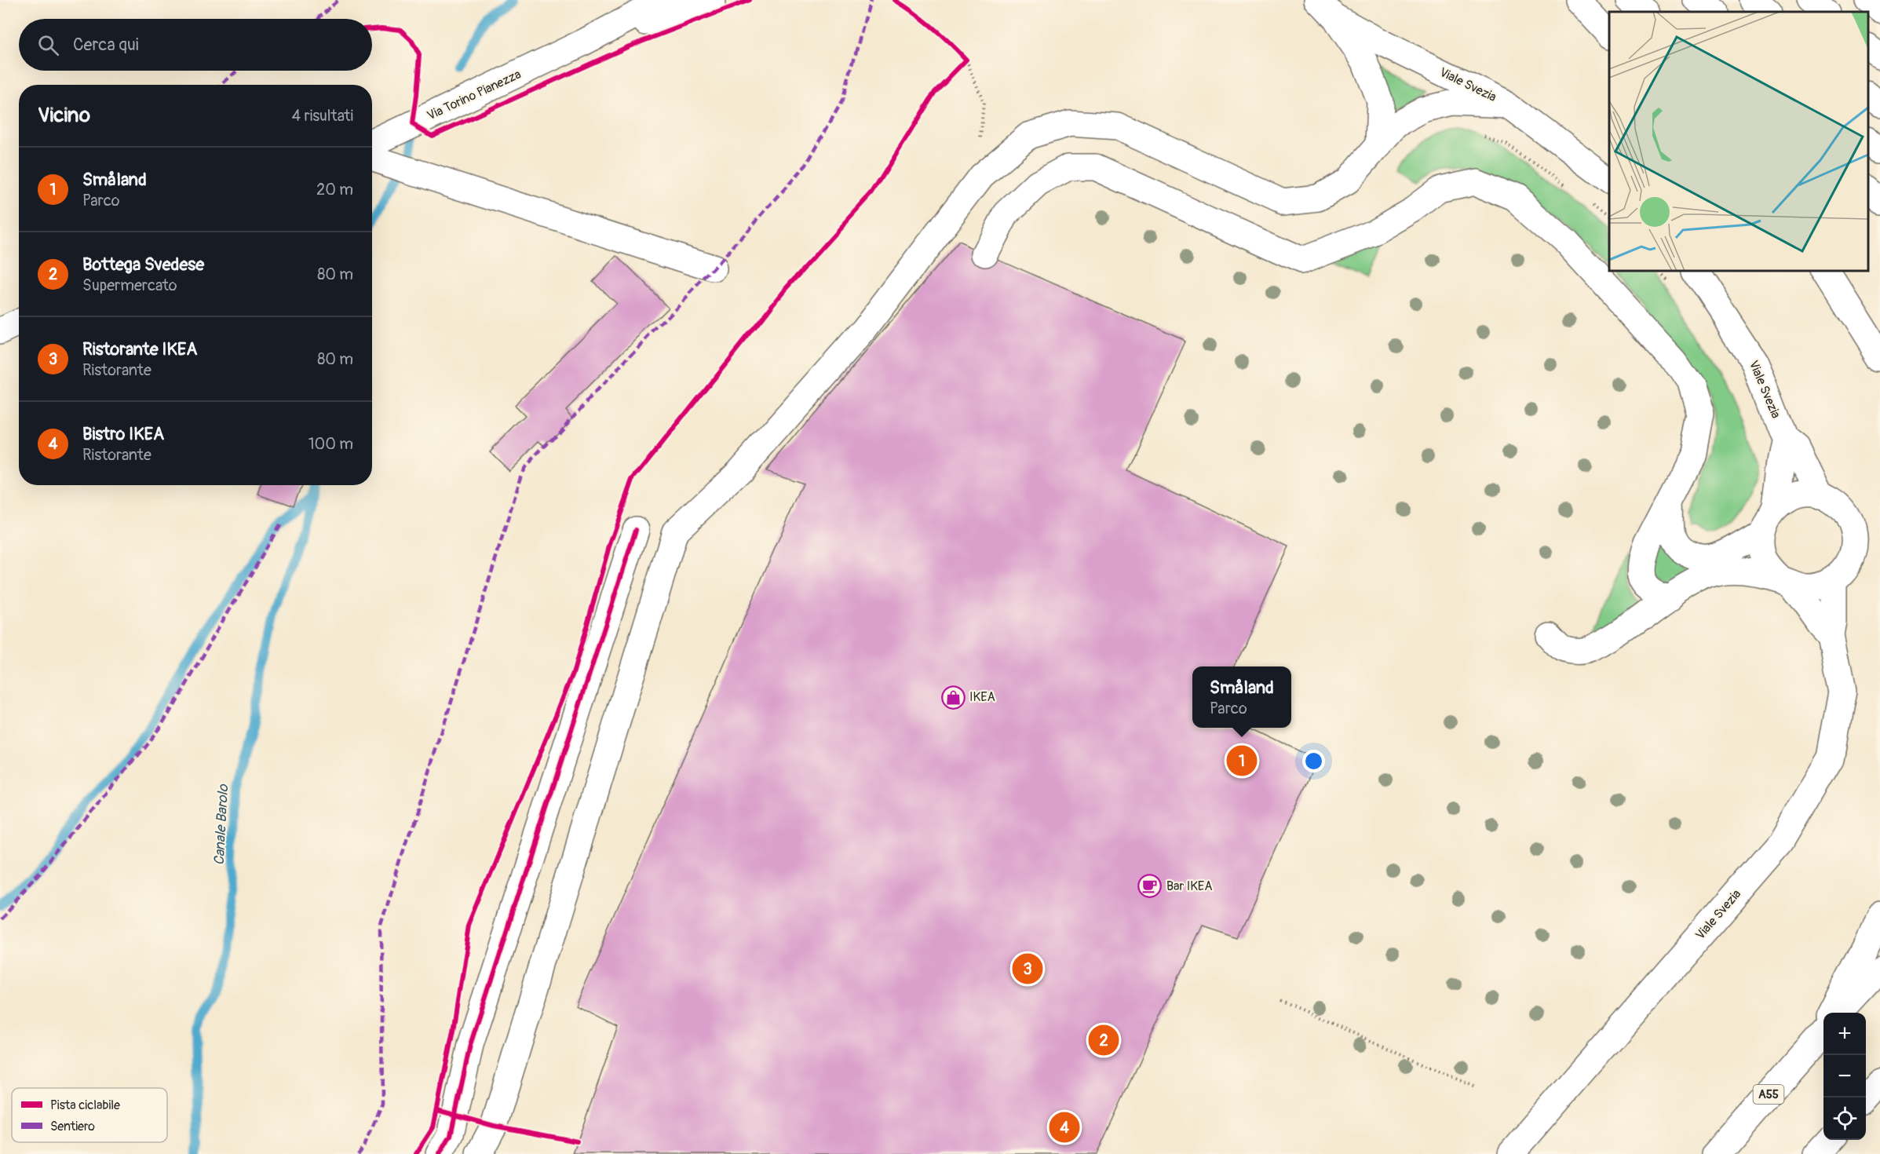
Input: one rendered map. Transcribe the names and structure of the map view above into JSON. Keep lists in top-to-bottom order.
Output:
{
  "streets": {
    "main road": ["Viale Svezia", "Via Torino Pianezza", "A55"]
  },
  "water": ["Canale Barolo"],
  "places": {
    "shop": ["IKEA"],
    "cafe": ["Bar IKEA"]
  },
  "legend": ["Pista ciclabile", "Sentiero"],
  "page": {
    "search": "Cerca qui",
    "heading": ["Vicino", "4 risultati"],
    "list": [
      {
        "mark": "1",
        "name": "Småland",
        "note": "Parco",
        "value": "20 m"
      },
      {
        "mark": "2",
        "name": "Bottega Svedese",
        "note": "Supermercato",
        "value": "80 m"
      },
      {
        "mark": "3",
        "name": "Ristorante IKEA",
        "note": "Ristorante",
        "value": "80 m"
      },
      {
        "mark": "4",
        "name": "Bistro IKEA",
        "note": "Ristorante",
        "value": "100 m"
      }
    ],
    "popup": ["Småland", "Parco"],
    "pins": [
      "1",
      "3",
      "2",
      "4"
    ],
    "map_buttons": ["+", "−"]
  }
}
